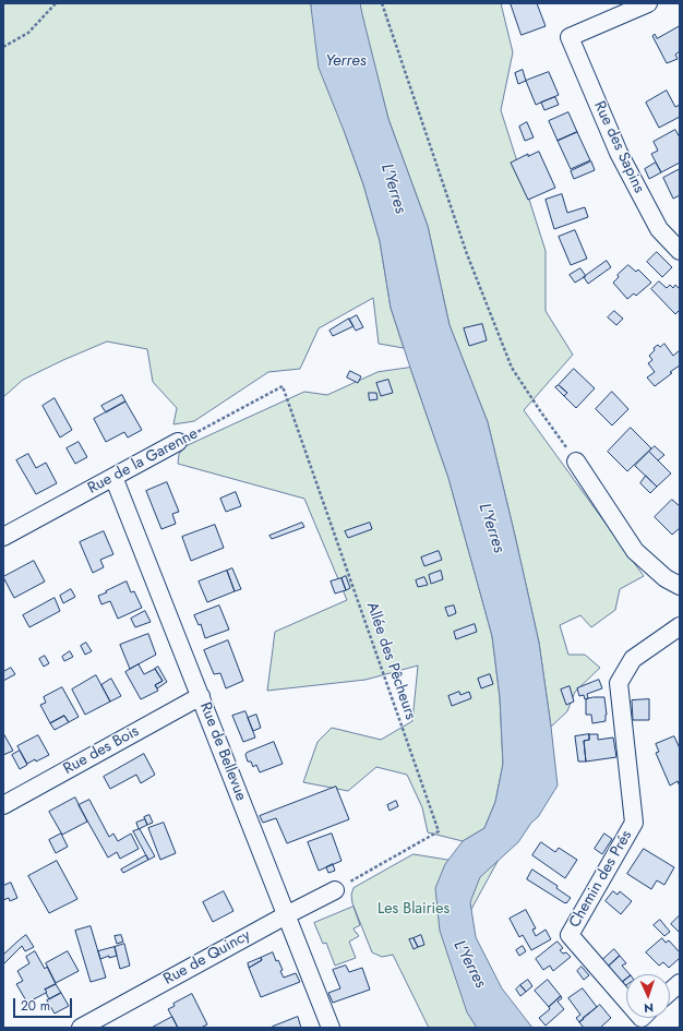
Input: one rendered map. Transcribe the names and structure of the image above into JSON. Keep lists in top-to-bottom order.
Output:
{
  "streets": {
    "street": [
      "Rue des Sapins",
      "Rue de la Garenne",
      "Rue des Bois",
      "Rue de Bellevue",
      "Chemin des Prés",
      "Rue de Quincy"
    ],
    "path": ["Allée des Pêcheurs"]
  },
  "crossings": [
    ["Rue de la Garenne", "Allée des Pêcheurs"],
    ["Rue de la Garenne", "Rue de Bellevue"],
    ["Allée des Pêcheurs", "Rue de Quincy"],
    ["Rue des Bois", "Rue de Bellevue"],
    ["Rue de Bellevue", "Rue de Quincy"]
  ],
  "water": ["Yerres", "L'Yerres"],
  "parks": ["Les Blairies"],
  "scale_bar": "20 m",
  "north": "bottom"
}
